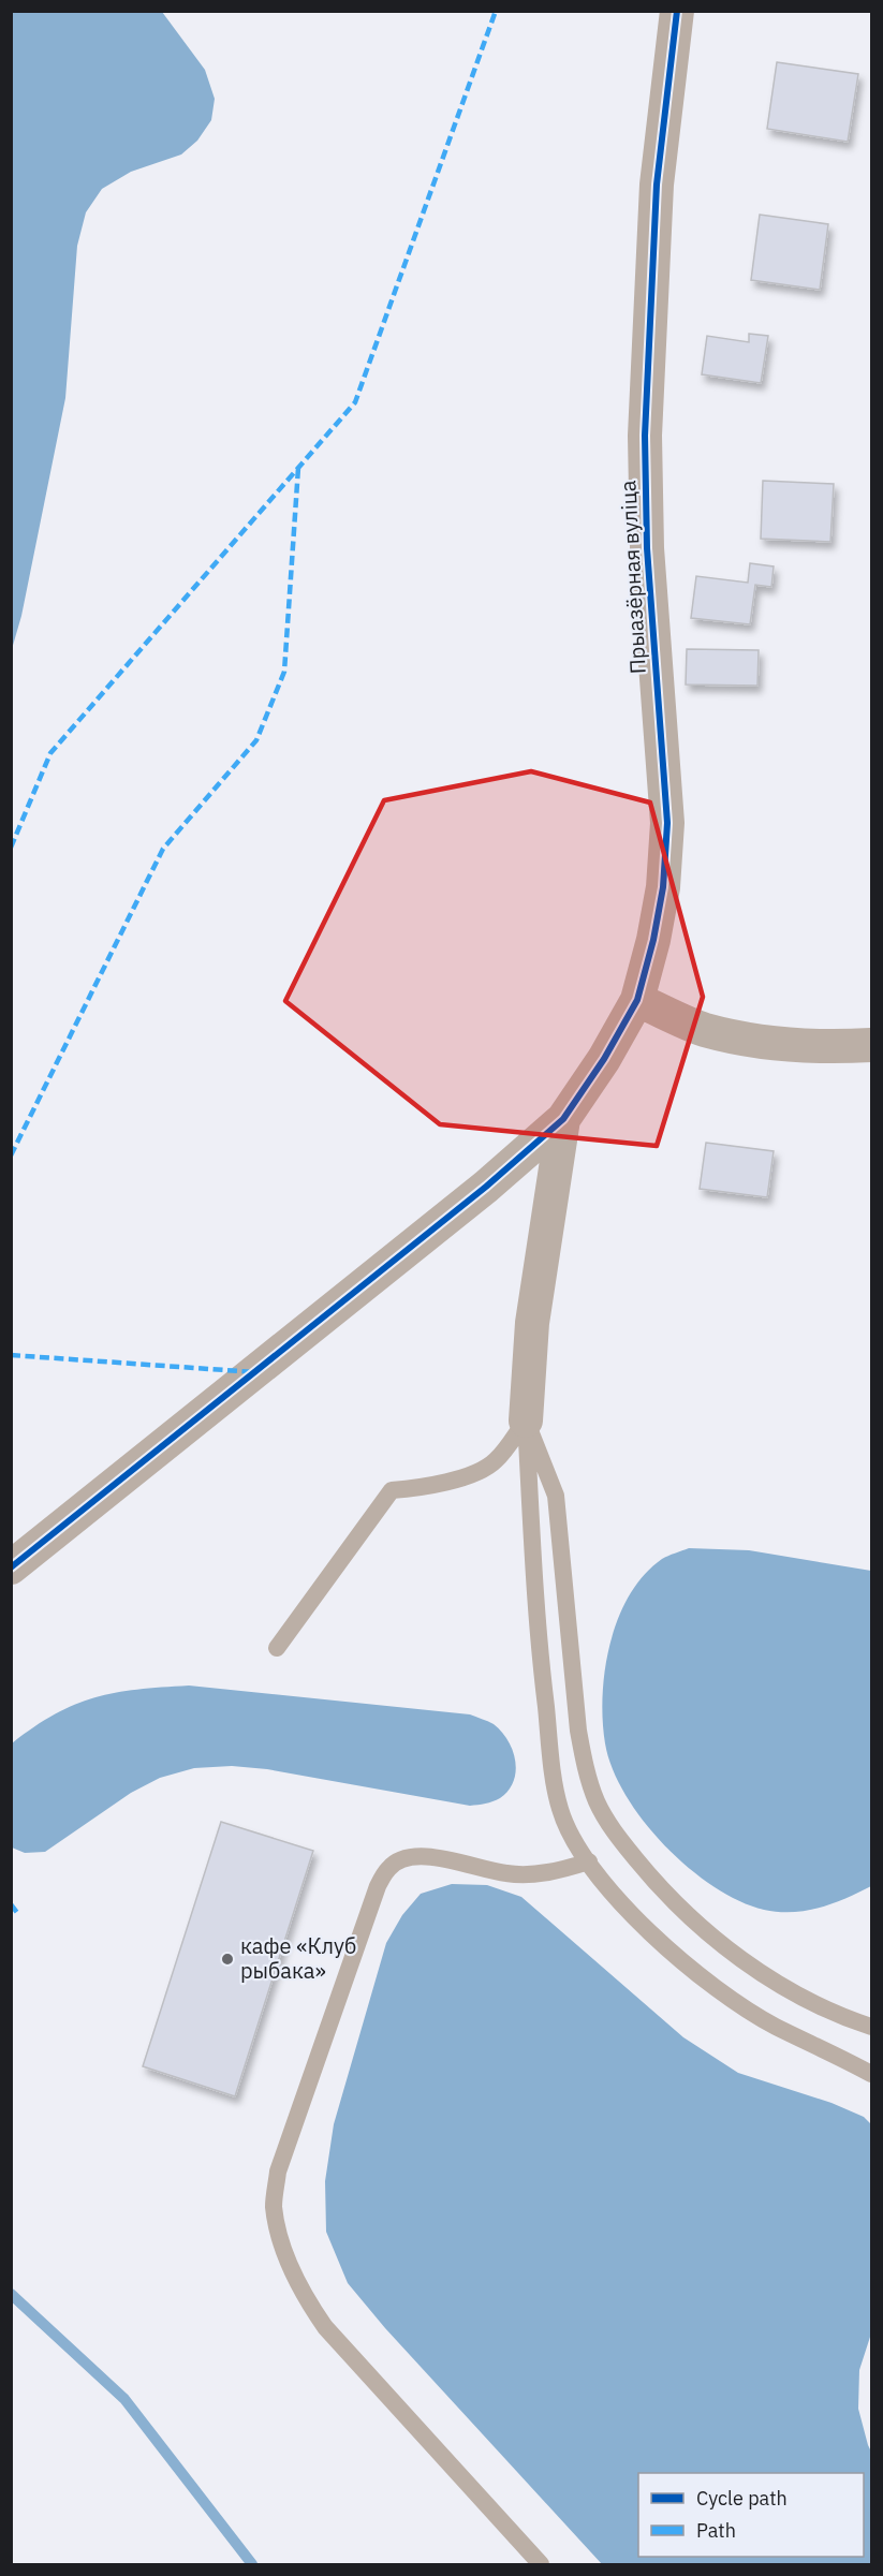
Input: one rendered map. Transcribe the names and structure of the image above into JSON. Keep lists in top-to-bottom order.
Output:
{
  "streets": {
    "street": ["Прыазёрная вуліца"]
  },
  "places": ["кафе «Клуб рыбака»"],
  "legend": ["Cycle path", "Path"]
}
